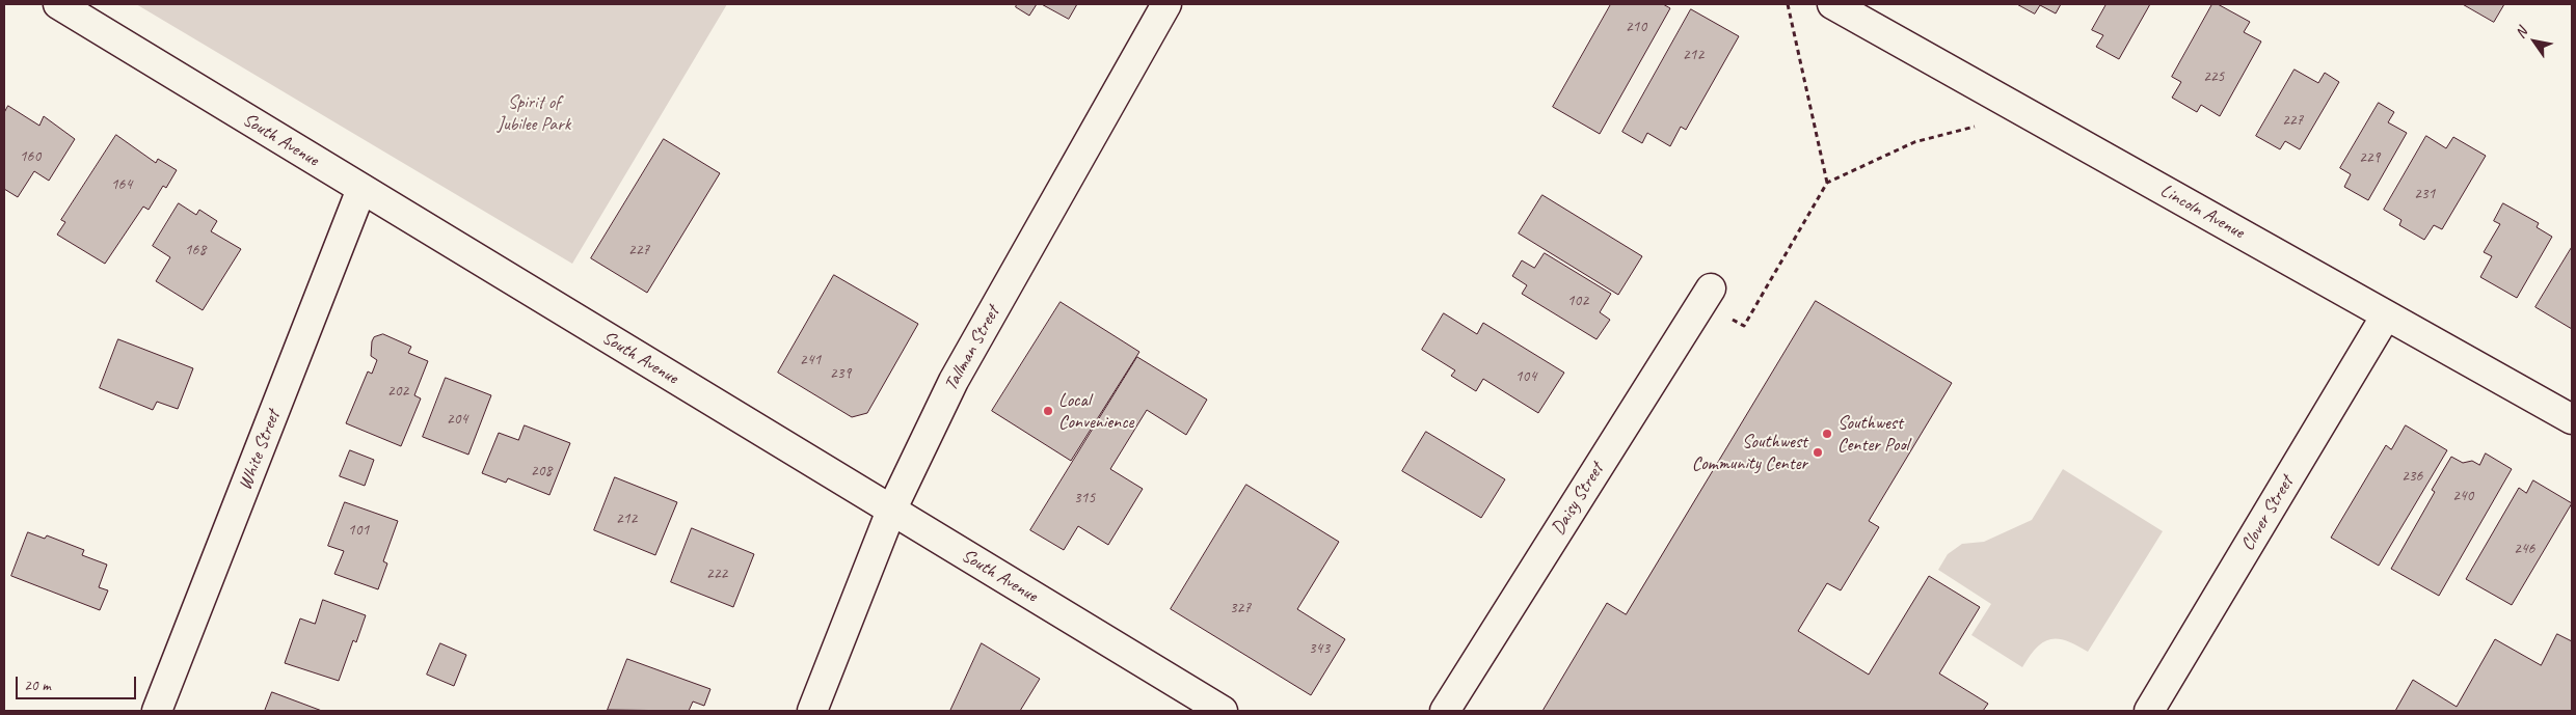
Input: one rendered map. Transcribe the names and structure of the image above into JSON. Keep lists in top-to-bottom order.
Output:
{
  "streets": {
    "street": [
      "South Avenue",
      "Lincoln Avenue",
      "Tallman Street",
      "White Street",
      "Daisy Street",
      "Clover Street"
    ]
  },
  "crossings": [
    ["South Avenue", "Tallman Street"],
    ["South Avenue", "White Street"],
    ["Lincoln Avenue", "Clover Street"]
  ],
  "parks": ["Spirit of Jubilee Park"],
  "places": ["Local Convenience", "Southwest Center Pool", "Southwest Community Center"],
  "house_numbers": [
    "210",
    "212",
    "225",
    "227",
    "160",
    "229",
    "164",
    "231",
    "168",
    "227",
    "102",
    "241",
    "239",
    "104",
    "202",
    "204",
    "208",
    "236",
    "240",
    "315",
    "212",
    "101",
    "246",
    "222",
    "327",
    "343"
  ],
  "scale_bar": "20 m",
  "north": "top left"
}
